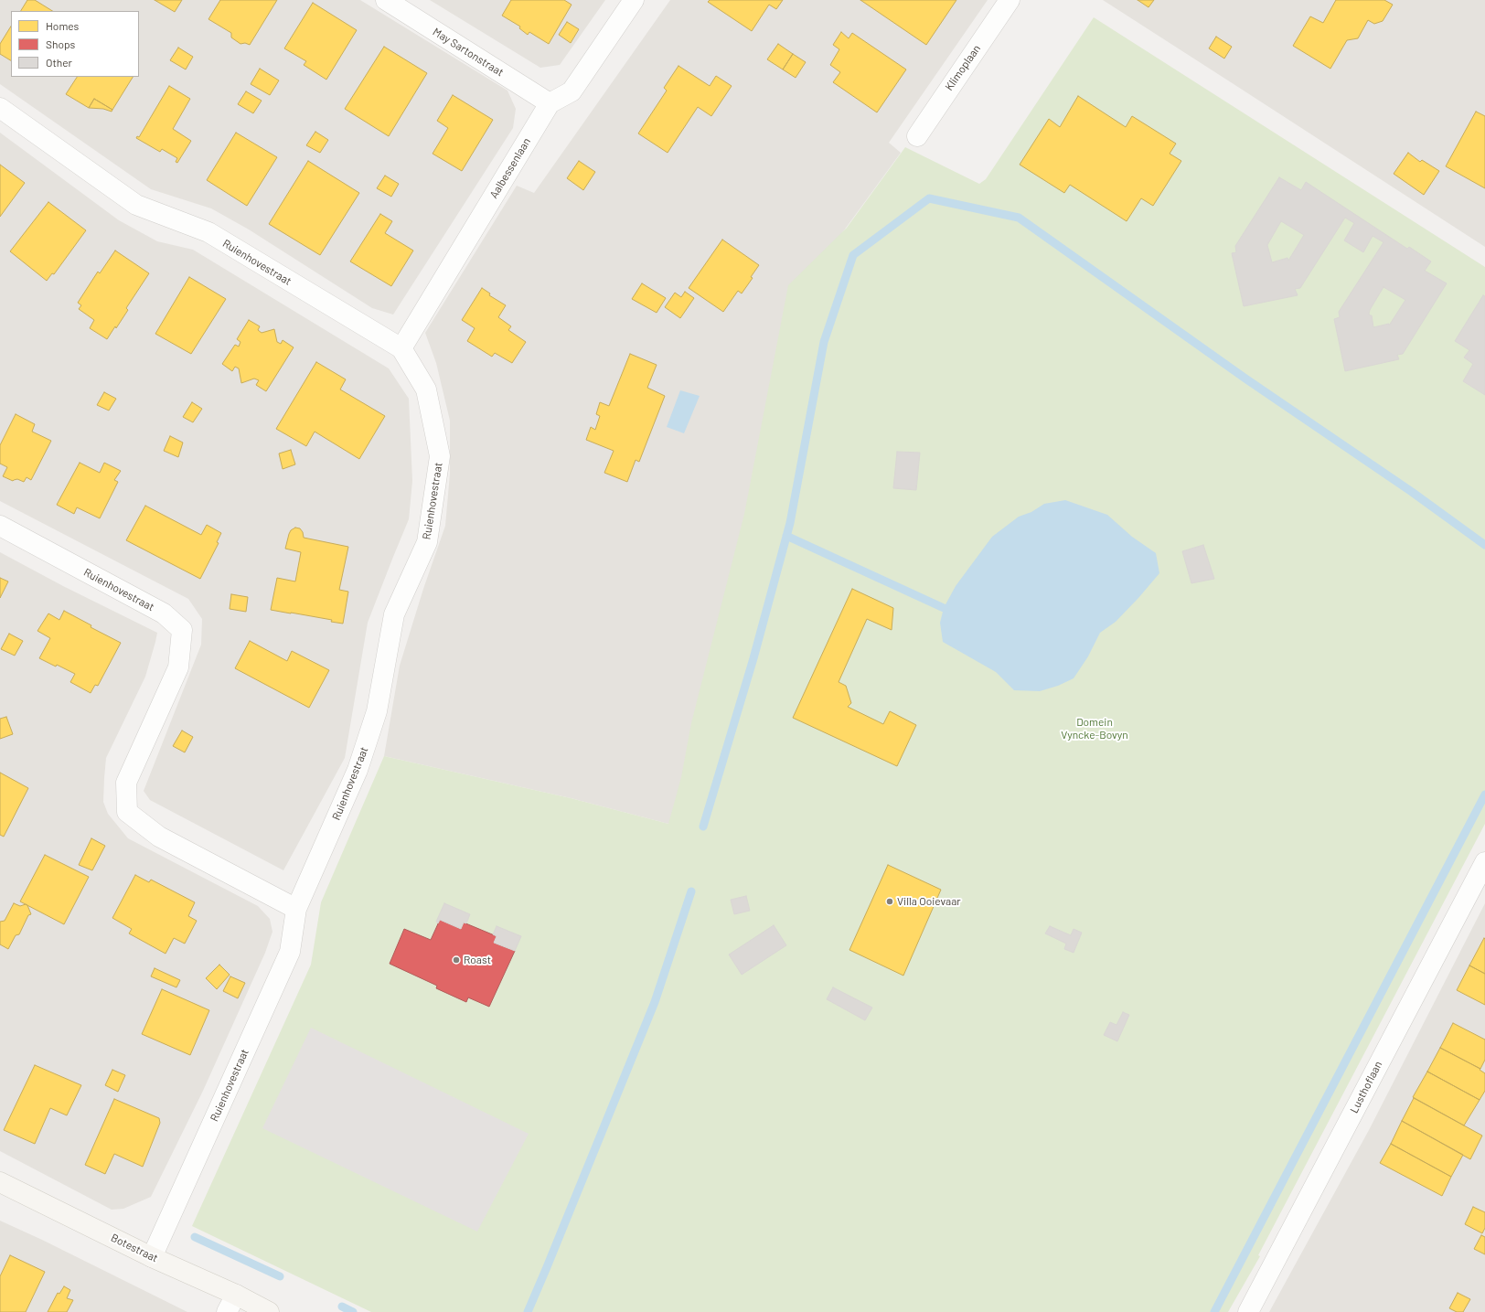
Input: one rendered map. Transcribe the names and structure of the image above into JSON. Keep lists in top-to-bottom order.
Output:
{
  "streets": {
    "street": [
      "May Sartonstraat",
      "Klimoplaan",
      "Aalbessenlaan",
      "Ruienhovestraat",
      "Lusthoflaan",
      "Botestraat"
    ]
  },
  "crossings": [
    ["May Sartonstraat", "Aalbessenlaan"],
    ["Aalbessenlaan", "Ruienhovestraat"],
    ["Ruienhovestraat", "Botestraat"]
  ],
  "parks": ["Domein Vyncke-Bovyn"],
  "places": ["Villa Ooievaar", "Roast"],
  "legend": ["Homes", "Shops", "Other"]
}
